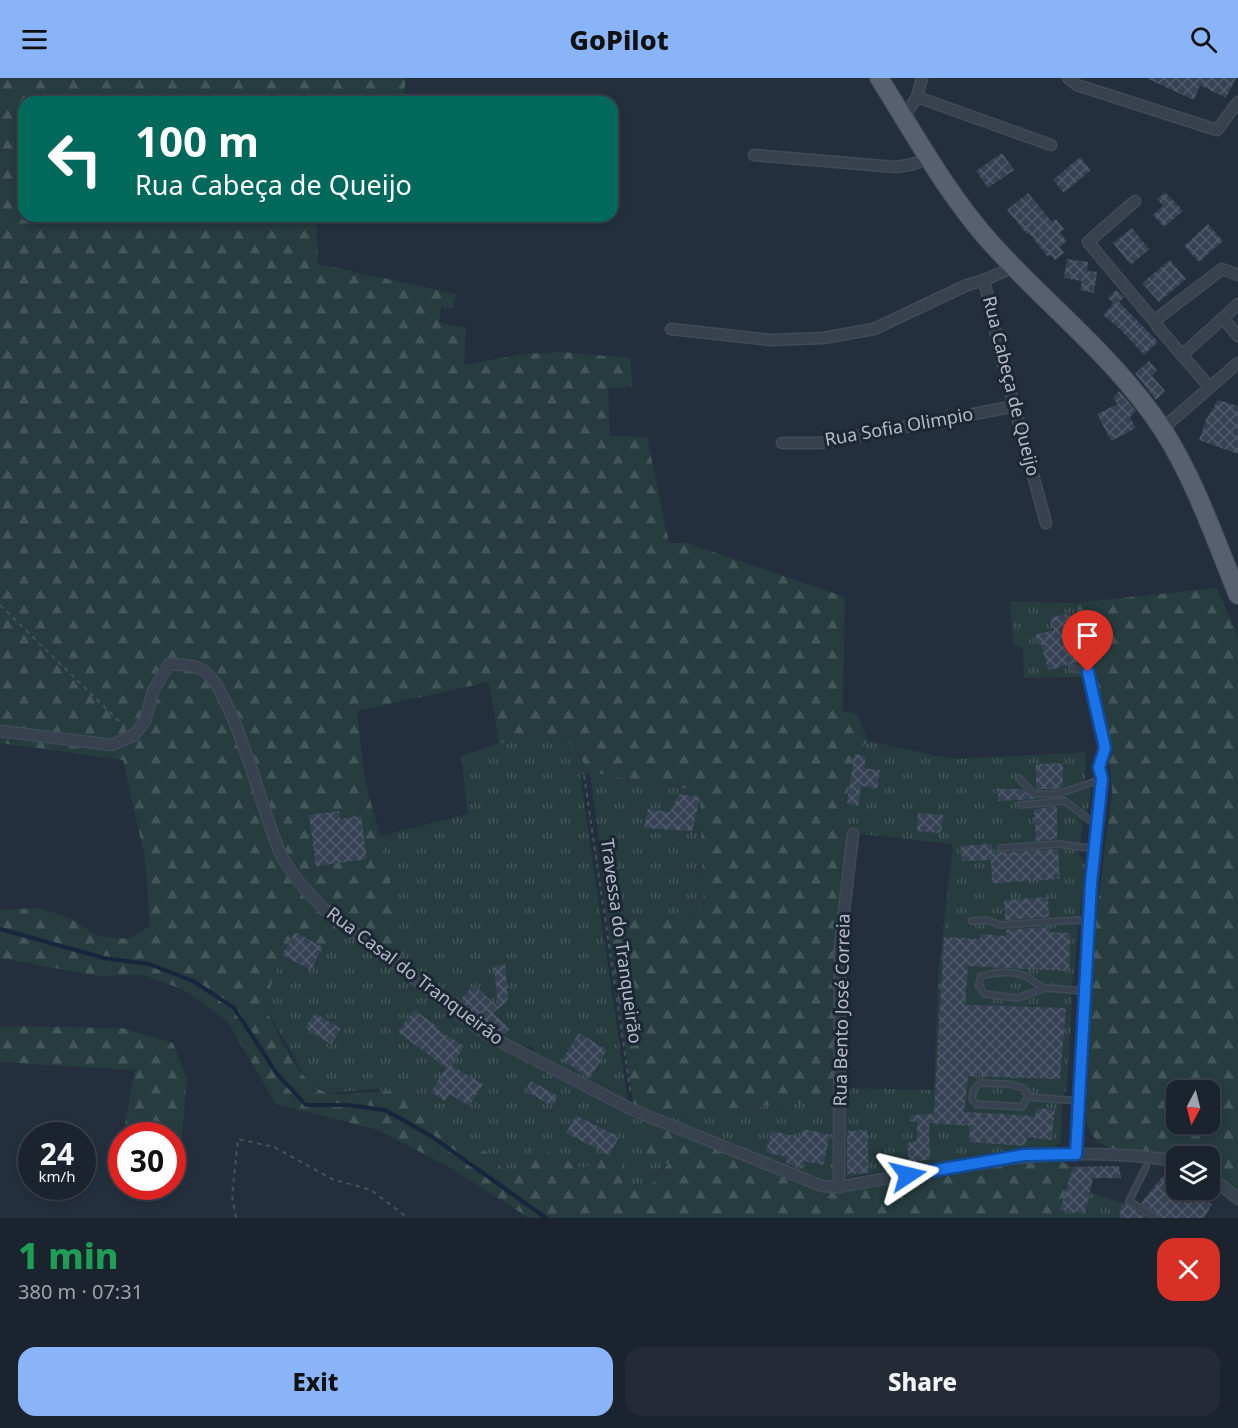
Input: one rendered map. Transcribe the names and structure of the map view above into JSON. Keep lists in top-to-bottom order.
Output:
{
  "streets": {
    "street": [
      "Rua Cabeça de Queijo",
      "Rua Sofia Olimpio",
      "Rua Casal do Tranqueirão",
      "Rua Bento José Correia"
    ],
    "path": ["Travessa do Tranqueirão"]
  },
  "crossings": [
    ["Rua Cabeça de Queijo", "Rua Sofia Olimpio"],
    ["Travessa do Tranqueirão", "Rua Casal do Tranqueirão"],
    ["Rua Casal do Tranqueirão", "Rua Bento José Correia"]
  ],
  "north": "bottom",
  "page": {
    "header": "GoPilot",
    "turn": ["100 m", "Rua Cabeça de Queijo"],
    "speed": "24 km/h",
    "limit": "30",
    "heading": ["1 min", "380 m · 07:31"],
    "buttons": ["Exit", "Share"]
  }
}
